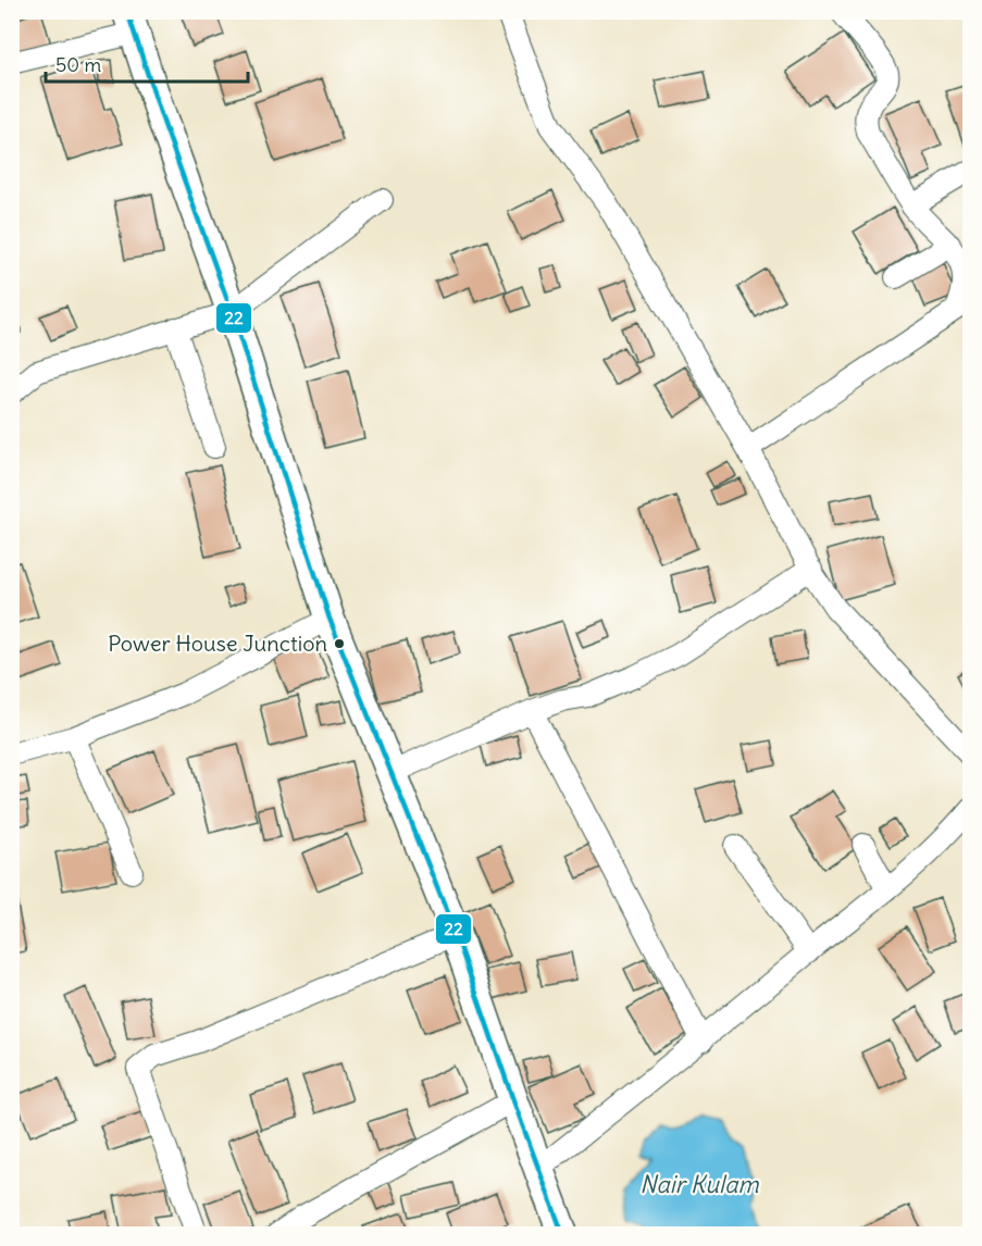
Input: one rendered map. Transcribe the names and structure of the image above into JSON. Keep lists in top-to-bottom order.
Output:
{
  "water": ["Nair Kulam"],
  "places": ["Power House Junction"],
  "lines": ["transit line 22"],
  "scale_bar": "50 m"
}
